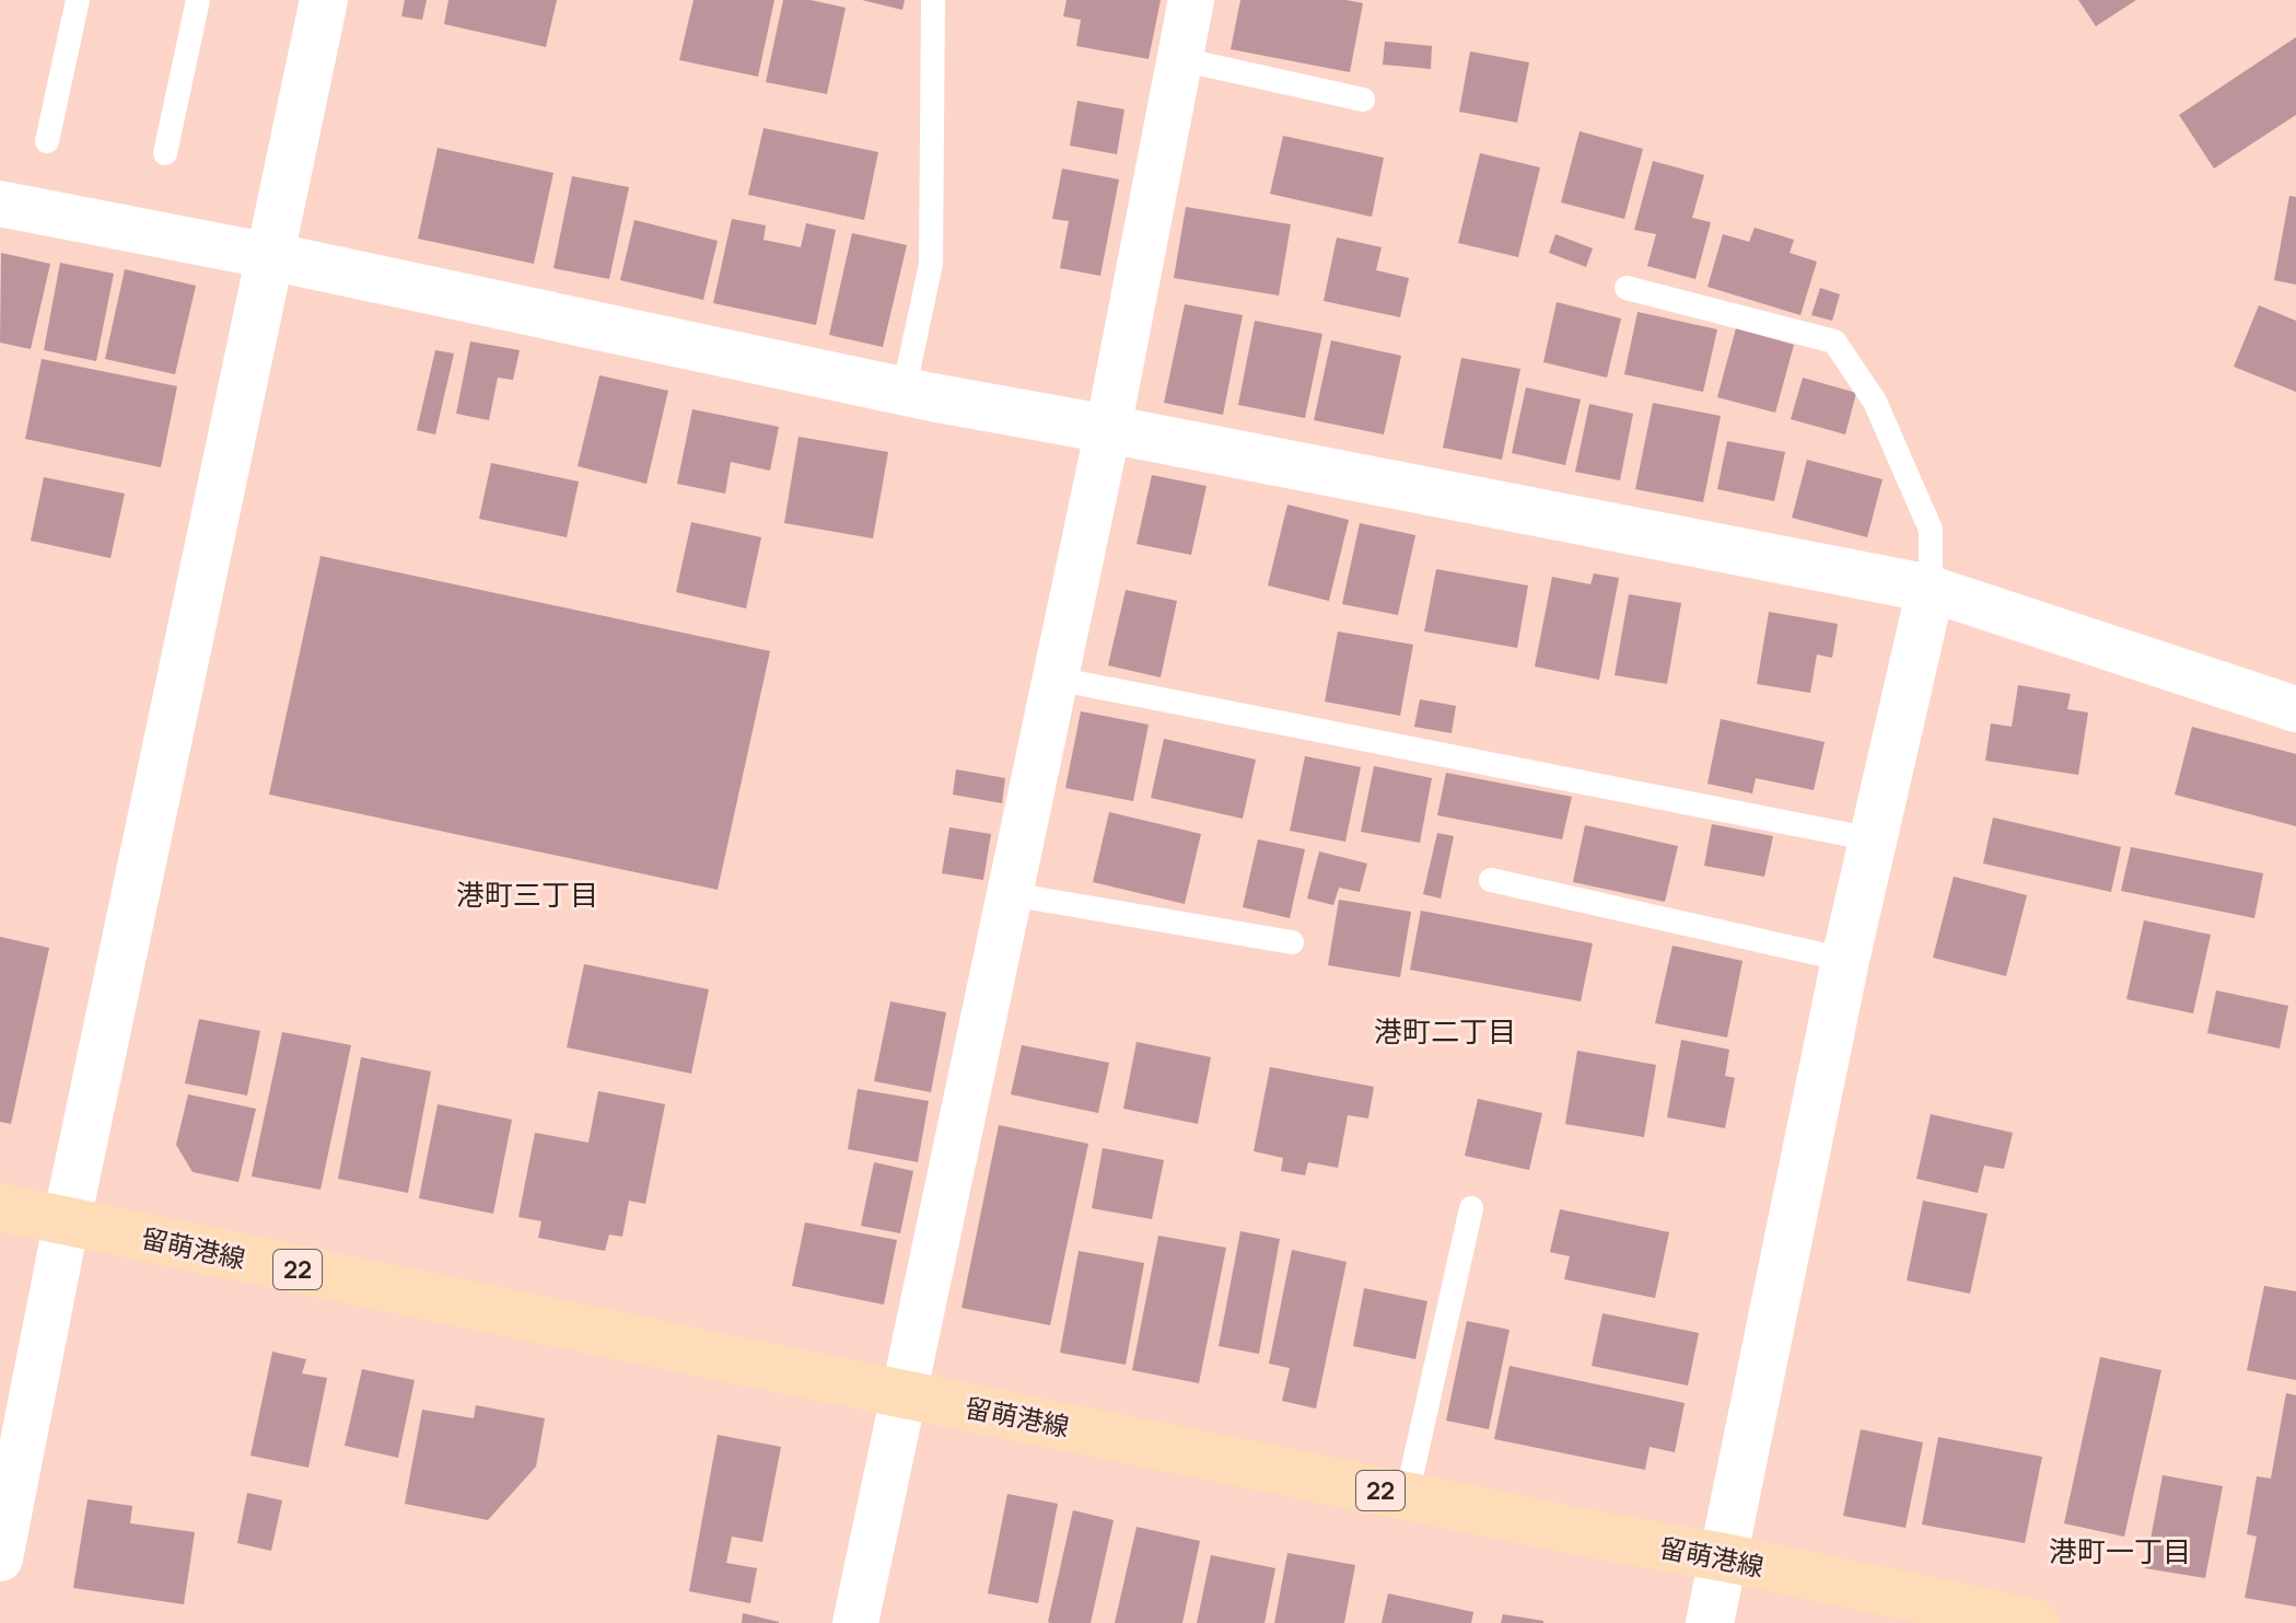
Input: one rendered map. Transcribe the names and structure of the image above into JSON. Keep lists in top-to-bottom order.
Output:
{
  "streets": {
    "main road": ["留萌港線", "22"]
  },
  "districts": ["港町三丁目", "港町二丁目", "港町一丁目"]
}
